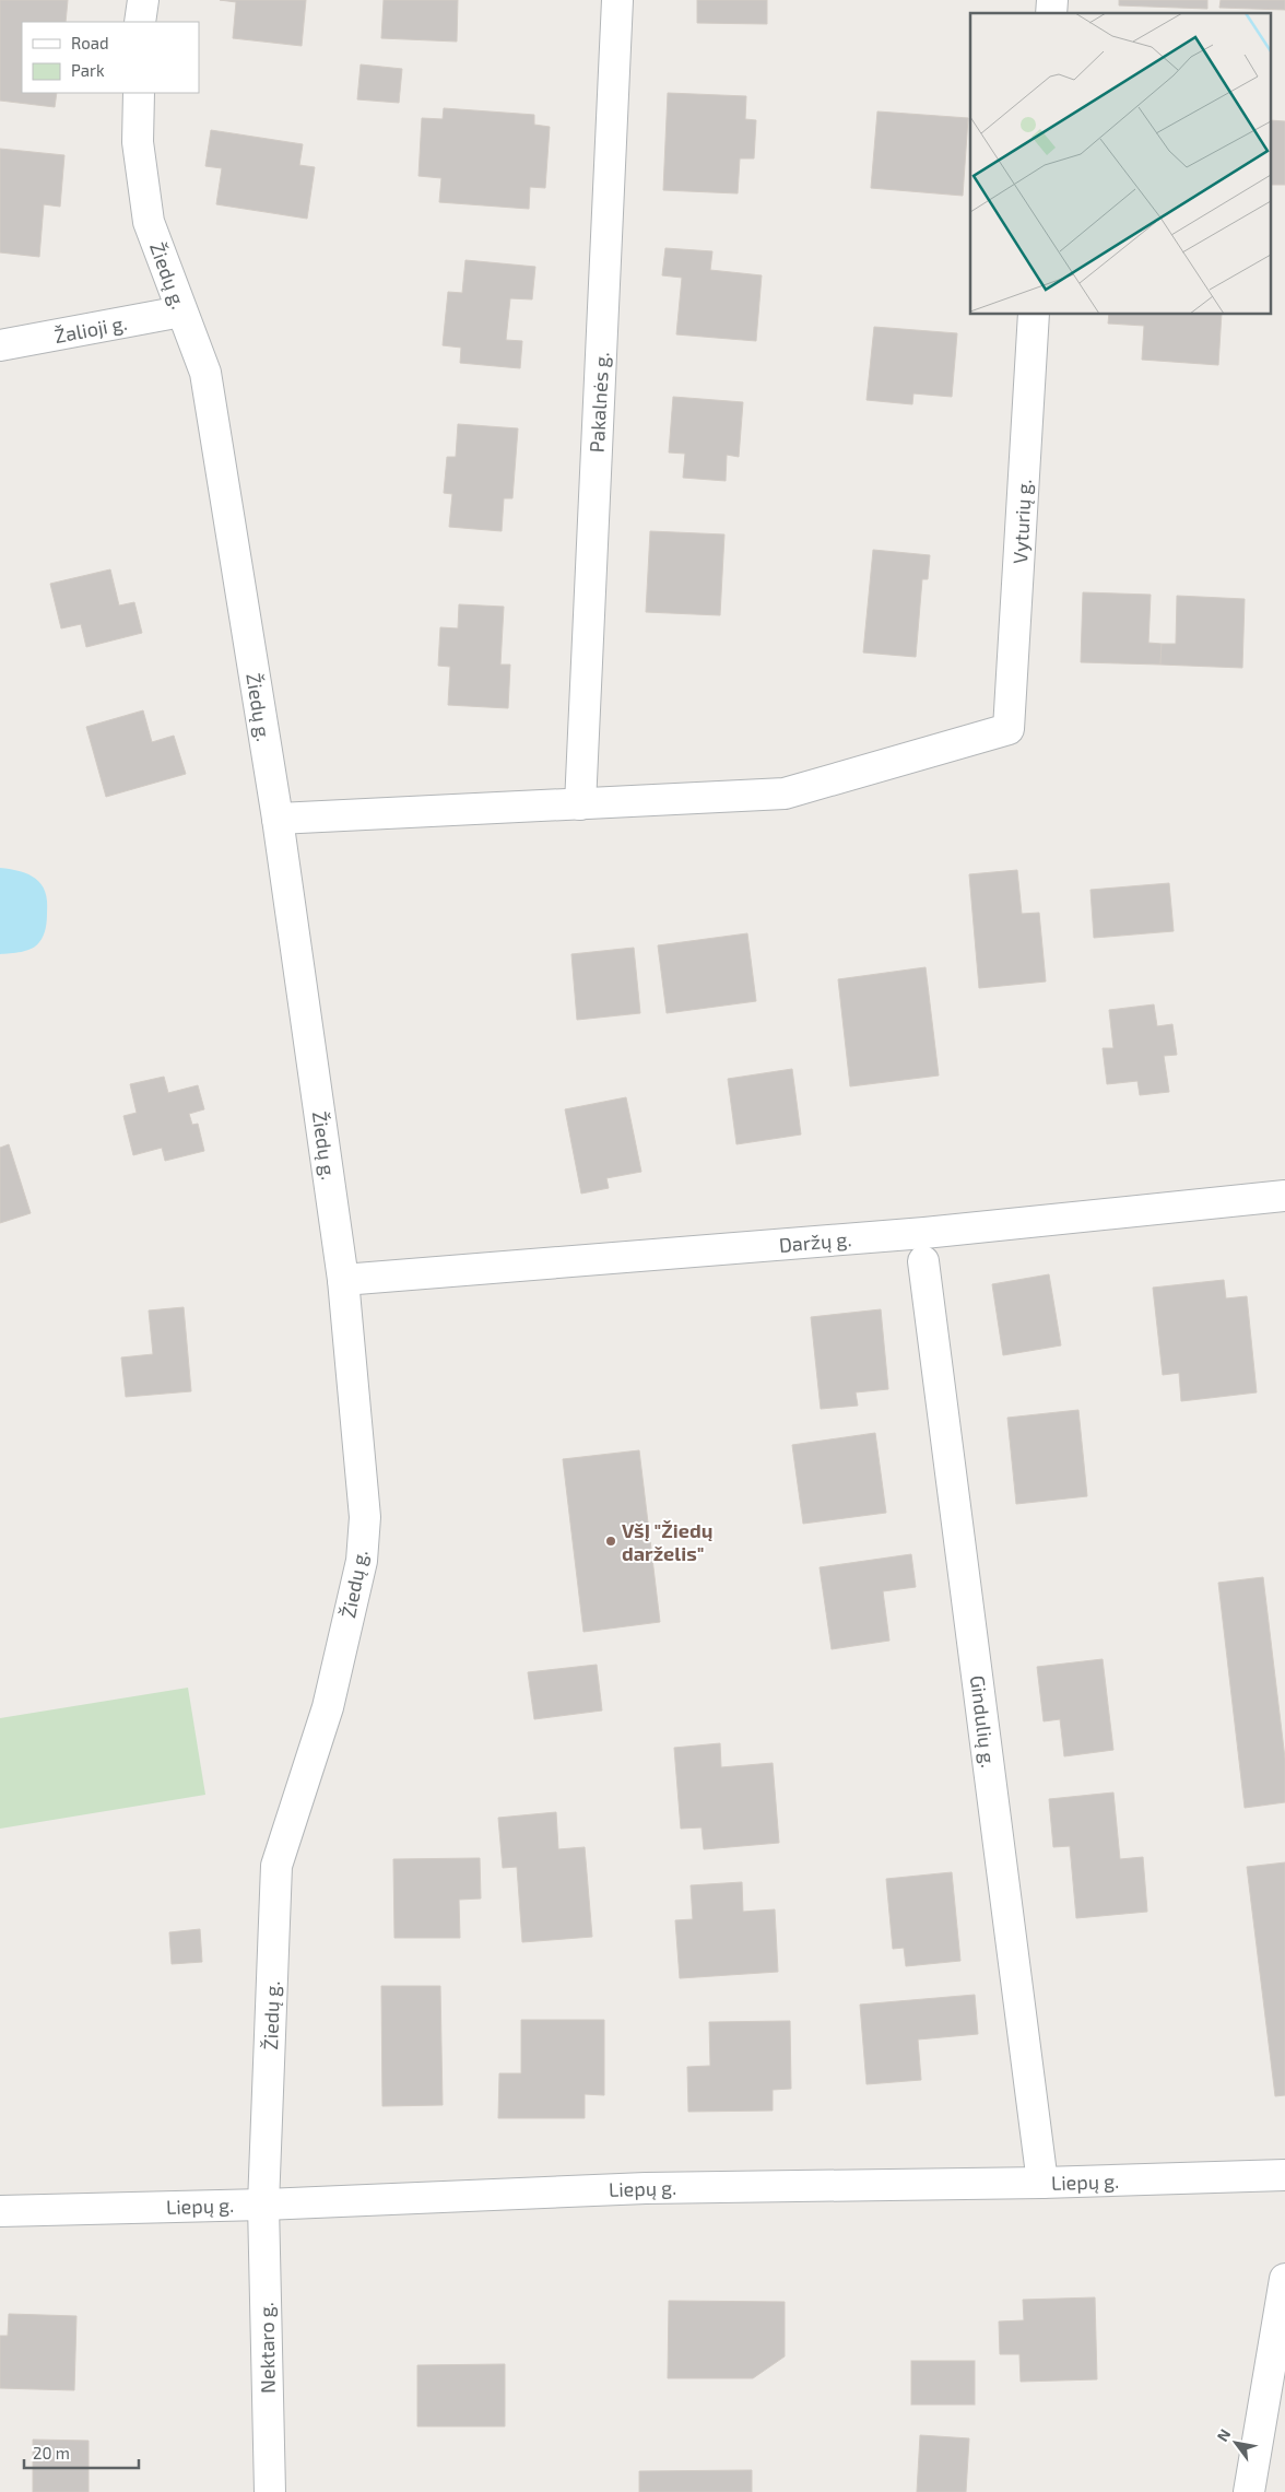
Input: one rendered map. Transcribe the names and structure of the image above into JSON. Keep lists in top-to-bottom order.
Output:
{
  "streets": {
    "street": [
      "Žiedų g.",
      "Žalioji g.",
      "Pakalnės g.",
      "Vyturių g.",
      "Daržų g.",
      "Gindulių g.",
      "Liepų g.",
      "Nektaro g."
    ]
  },
  "crossings": [
    ["Žiedų g.", "Žalioji g."],
    ["Žiedų g.", "Daržų g."],
    ["Žiedų g.", "Liepų g."],
    ["Žiedų g.", "Nektaro g."],
    ["Pakalnės g.", "Vyturių g."],
    ["Gindulių g.", "Liepų g."],
    ["Liepų g.", "Nektaro g."]
  ],
  "places": ["VšĮ \"Žiedų darželis\""],
  "legend": ["Road", "Park"],
  "scale_bar": "20 m",
  "north": "top left"
}
